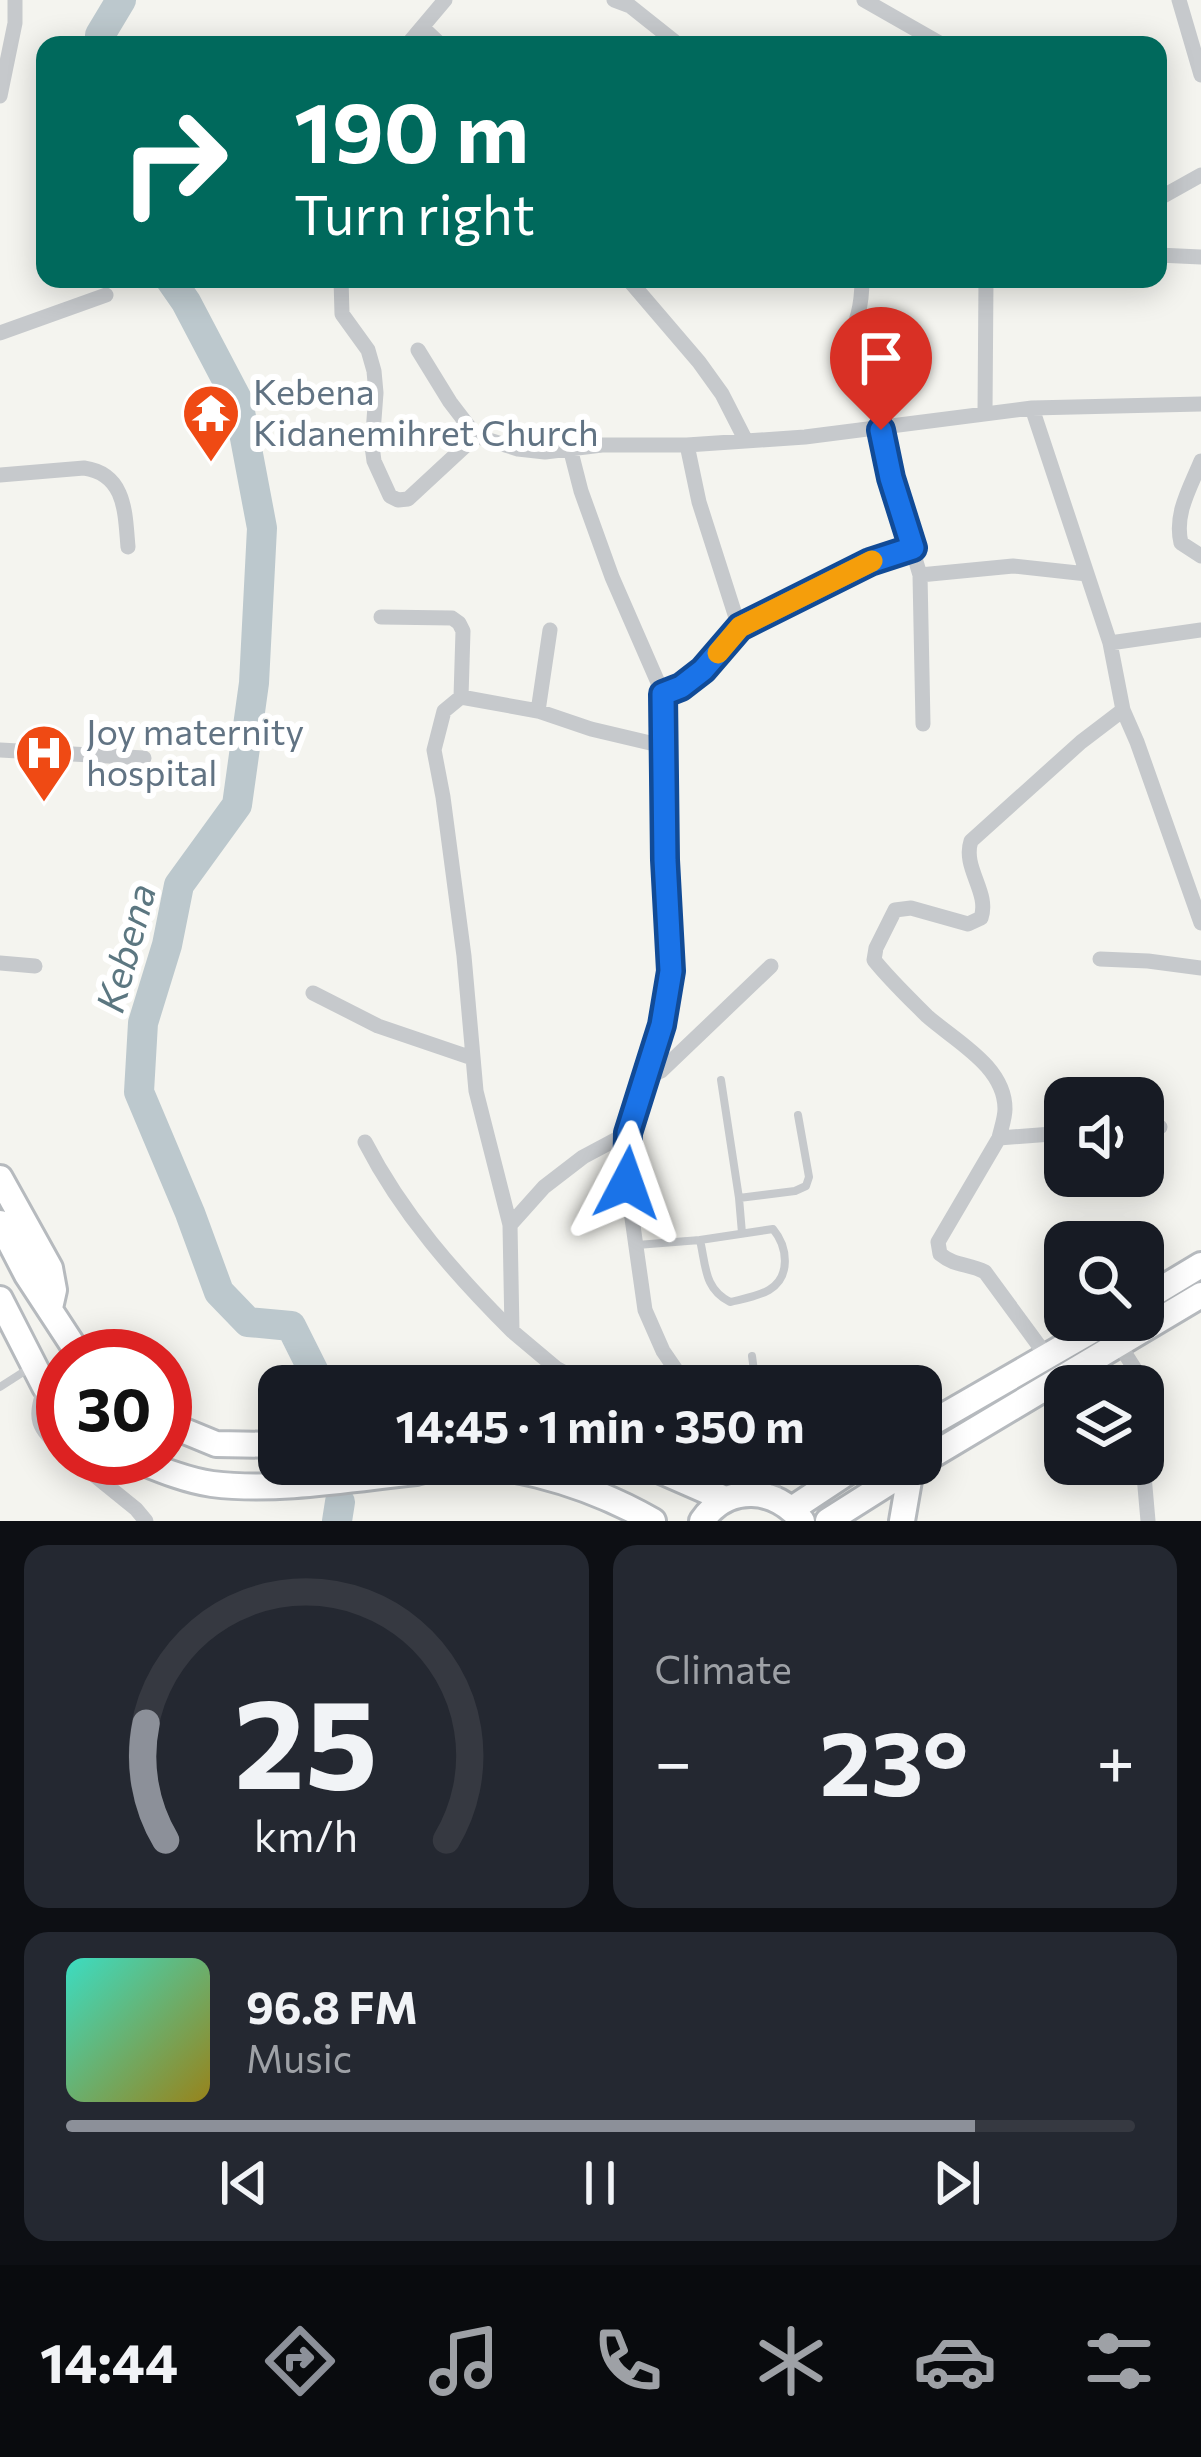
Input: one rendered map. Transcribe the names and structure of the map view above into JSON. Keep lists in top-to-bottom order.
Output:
{
  "water": ["Kebena"],
  "places": {
    "temple": ["Kebena Kidanemihret Church"],
    "hospital": ["Joy maternity hospital"]
  },
  "page": {
    "turn": ["190 m", "Turn right"],
    "limit": "30",
    "trip": "14:45 · 1 min · 350 m",
    "tile": "Climate",
    "heat": ["−", "23°", "+"],
    "song": ["96.8 FM", "Music"],
    "tabs": "14:44",
    "gauge": ["25", "km/h"]
  }
}
